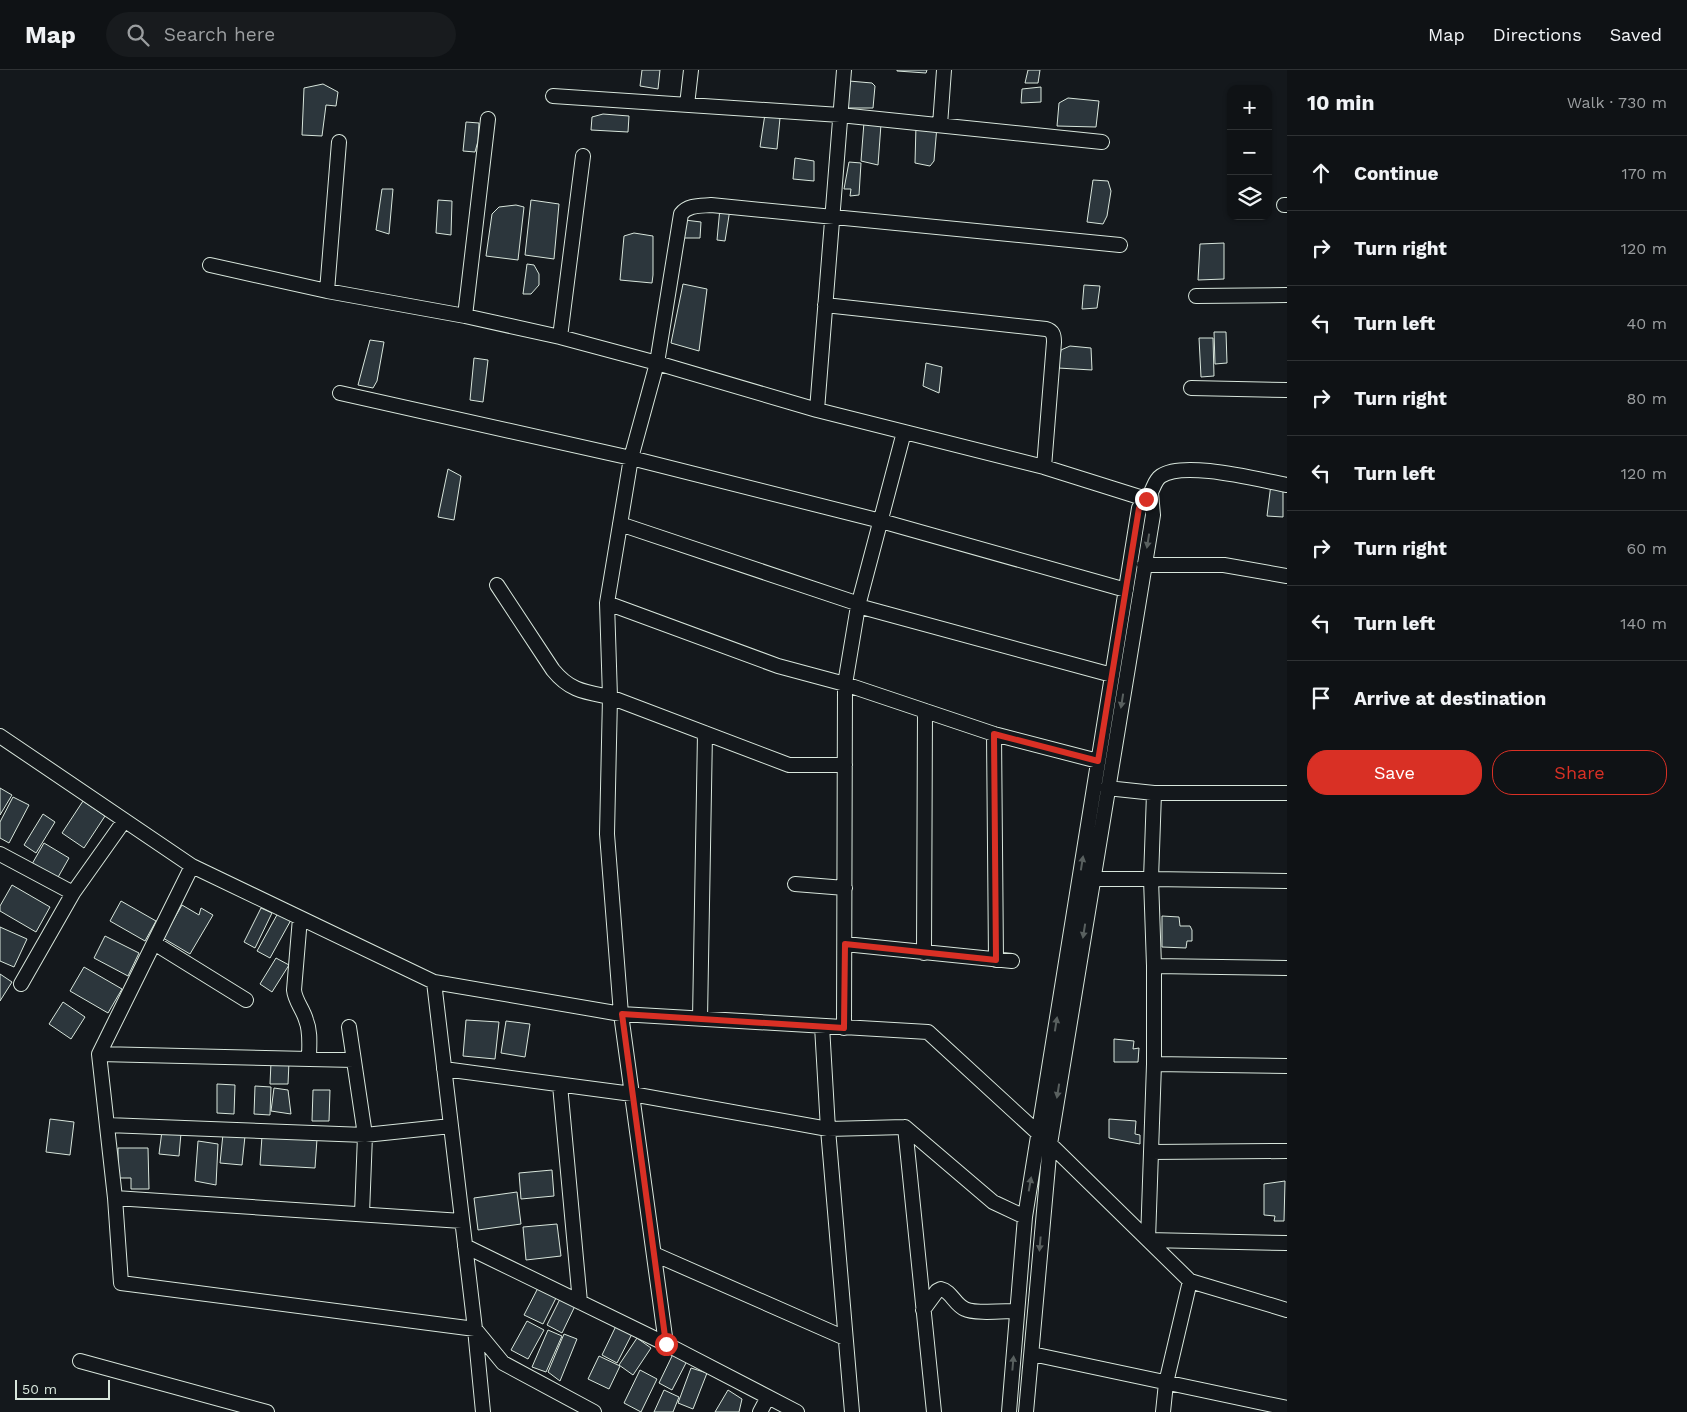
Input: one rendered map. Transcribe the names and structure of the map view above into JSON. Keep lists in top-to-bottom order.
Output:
{
  "scale_bar": "50 m",
  "page": {
    "header": "Map",
    "search": "Search here",
    "nav": ["Map", "Directions", "Saved"],
    "heading": ["10 min", "Walk · 730 m"],
    "map_buttons": ["+", "−"],
    "list": [
      ["Continue", "170 m"],
      ["Turn right", "120 m"],
      ["Turn left", "40 m"],
      ["Turn right", "80 m"],
      ["Turn left", "120 m"],
      ["Turn right", "60 m"],
      ["Turn left", "140 m"],
      "Arrive at destination"
    ],
    "buttons": ["Save", "Share"],
    "scale": "50 m"
  }
}
